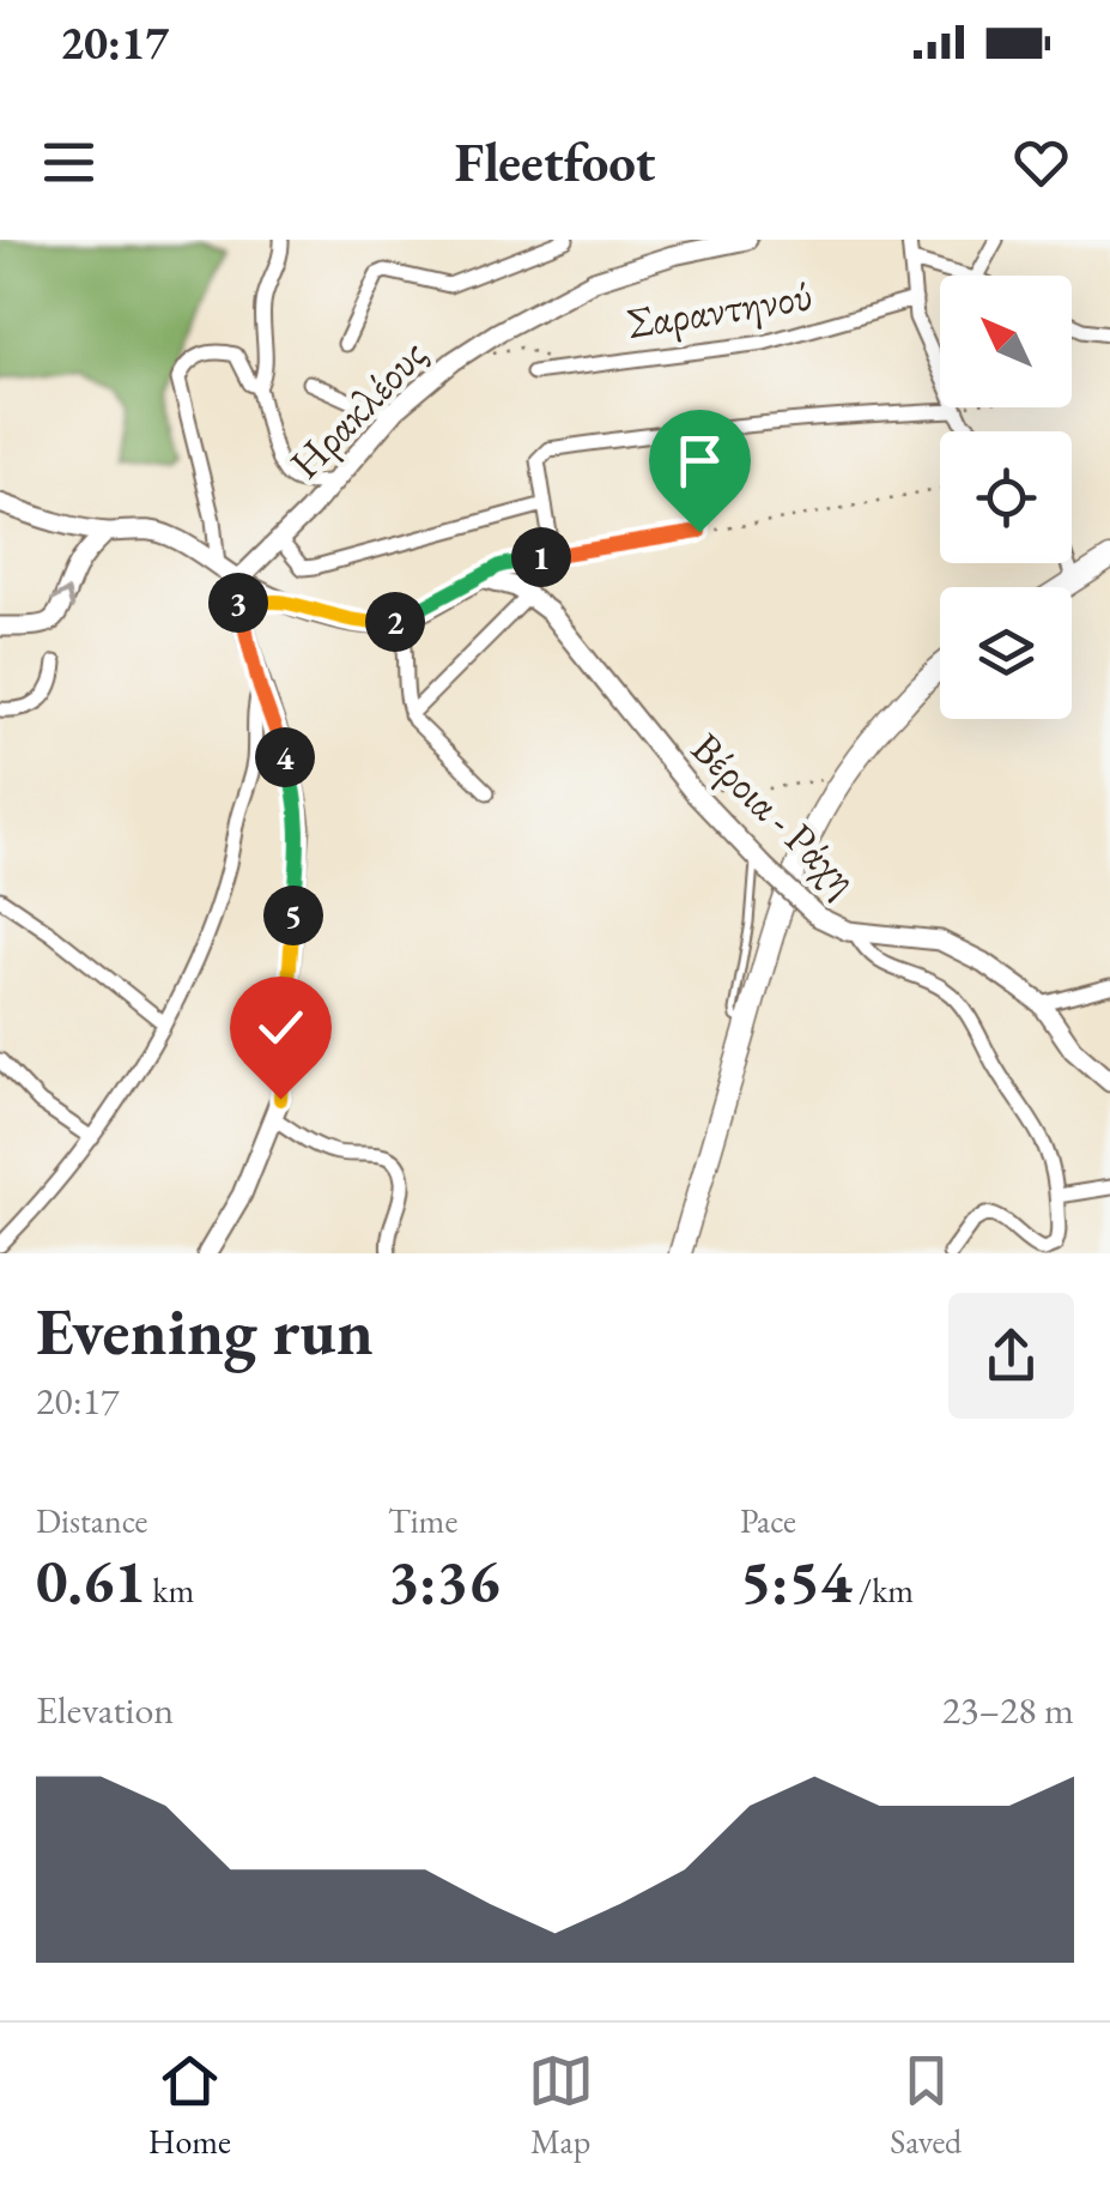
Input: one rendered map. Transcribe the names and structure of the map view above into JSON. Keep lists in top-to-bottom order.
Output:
{
  "streets": {
    "street": ["Σαραντηνού", "Ηρακλέους", "Βέροια - Ράχη"]
  },
  "north": "top left",
  "page": {
    "status": "20:17",
    "header": "Fleetfoot",
    "pins": [
      "1",
      "3",
      "2",
      "4",
      "5"
    ],
    "heading": ["Evening run", "20:17"],
    "stats": [
      ["Distance", "0.61 km"],
      ["Time", "3:36"],
      ["Pace", "5:54 /km"]
    ],
    "chart": ["Elevation", "23–28 m"],
    "tabs": ["Home", "Map", "Saved"]
  }
}
